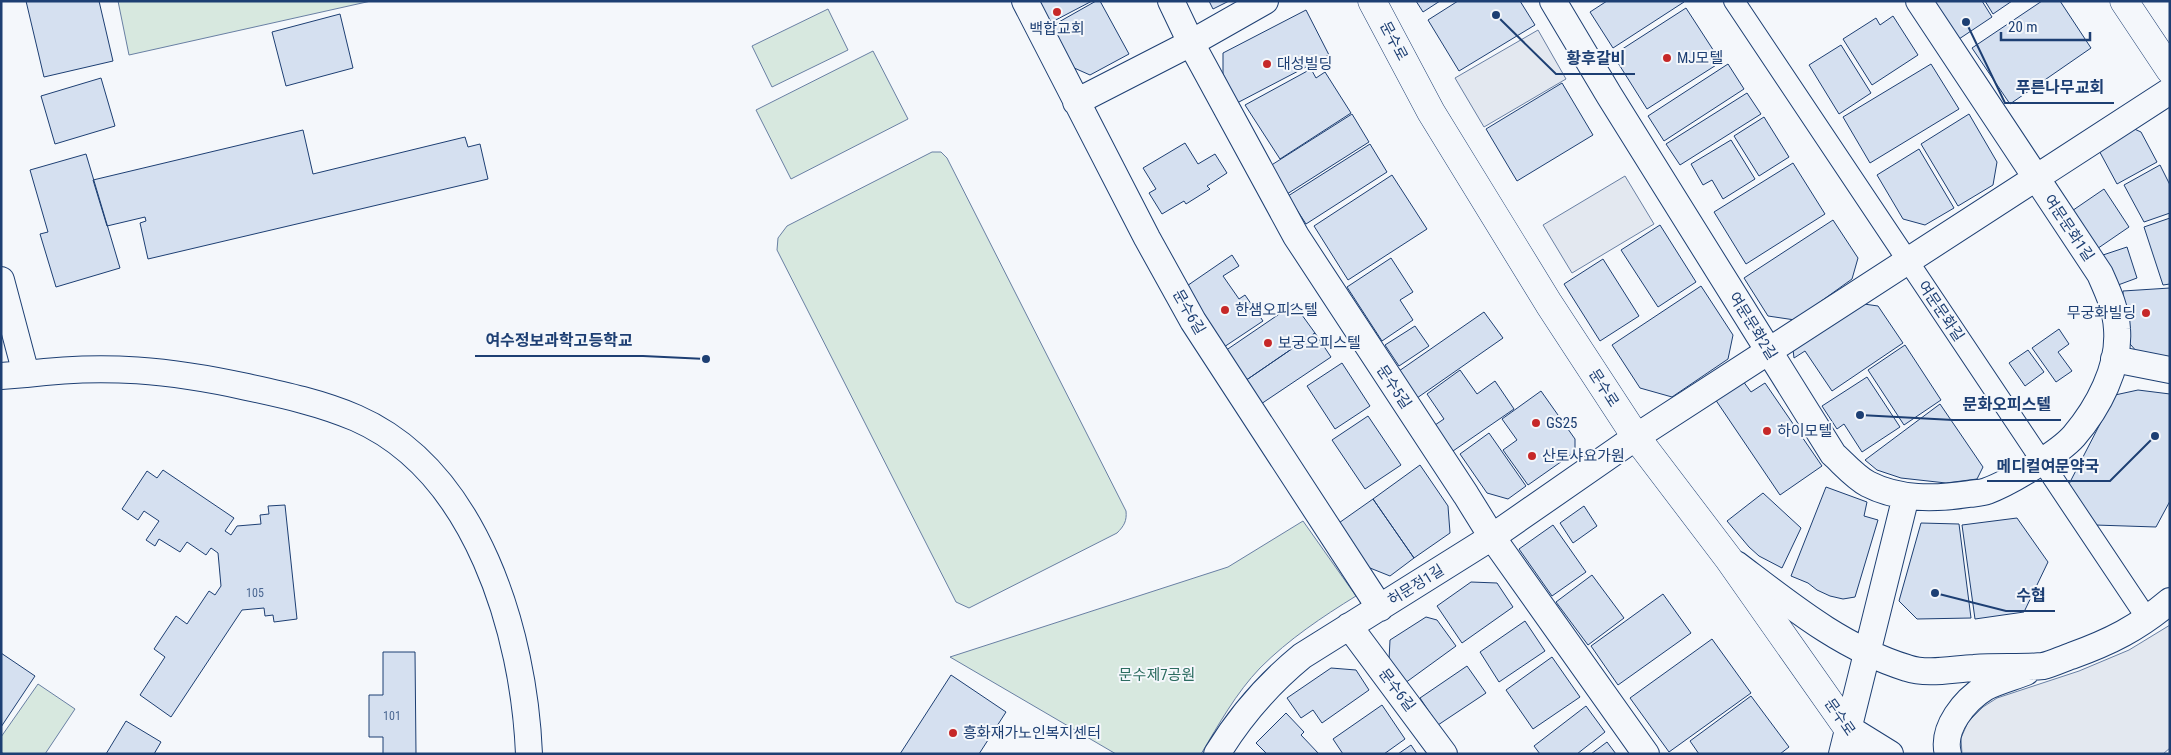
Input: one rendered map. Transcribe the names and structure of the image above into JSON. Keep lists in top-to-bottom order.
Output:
{
  "streets": {
    "street": [
      "문수로",
      "여문문화1길",
      "여문문화길",
      "문수6길",
      "여문문화2길",
      "문수5길",
      "허문정1길"
    ]
  },
  "crossings": [
    ["문수로", "허문정1길"],
    ["여문문화1길", "여문문화길"],
    ["여문문화1길", "여문문화2길"],
    ["여문문화1길", "허문정1길"],
    ["여문문화길", "여문문화2길"],
    ["여문문화길", "허문정1길"],
    ["문수6길", "허문정1길"],
    ["여문문화2길", "허문정1길"],
    ["문수5길", "허문정1길"]
  ],
  "parks": ["문수제7공원"],
  "places": [
    "백합교회",
    "황후갈비",
    "푸른나무교회",
    "MJ모텔",
    "대성빌딩",
    "한샘오피스텔",
    "무궁화빌딩",
    "보궁오피스텔",
    "여수정보과학고등학교",
    "문화오피스텔",
    "GS25",
    "하이모텔",
    "메디컬여문약국",
    "산토샤요가원",
    "수협",
    "흥화재가노인복지센터"
  ],
  "house_numbers": ["105", "101"],
  "scale_bar": "20 m"
}
